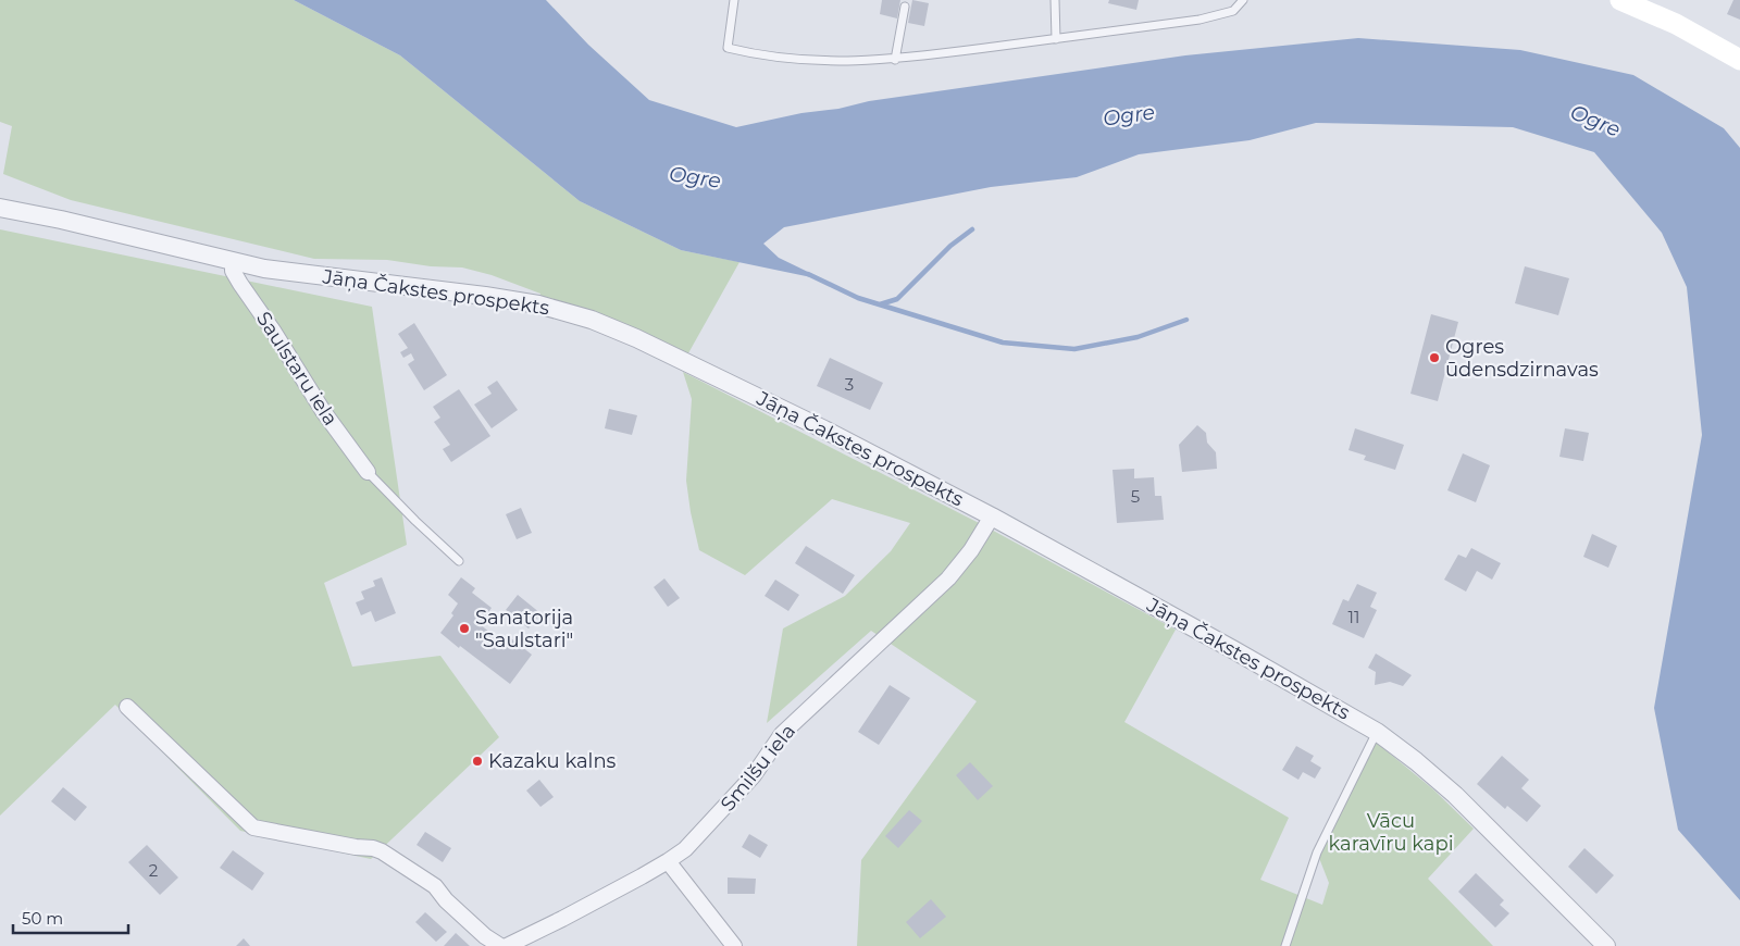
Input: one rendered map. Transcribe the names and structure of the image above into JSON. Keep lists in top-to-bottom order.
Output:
{
  "streets": {
    "street": ["Jāņa Čakstes prospekts", "Saulstaru iela", "Smilšu iela"]
  },
  "crossings": [
    ["Jāņa Čakstes prospekts", "Saulstaru iela"],
    ["Jāņa Čakstes prospekts", "Smilšu iela"]
  ],
  "water": ["Ogre"],
  "parks": ["Vācu karavīru kapi"],
  "places": ["Ogres ūdensdzirnavas", "Sanatorija \"Saulstari\"", "Kazaku kalns"],
  "house_numbers": [
    "3",
    "5",
    "11",
    "2"
  ],
  "scale_bar": "50 m"
}
